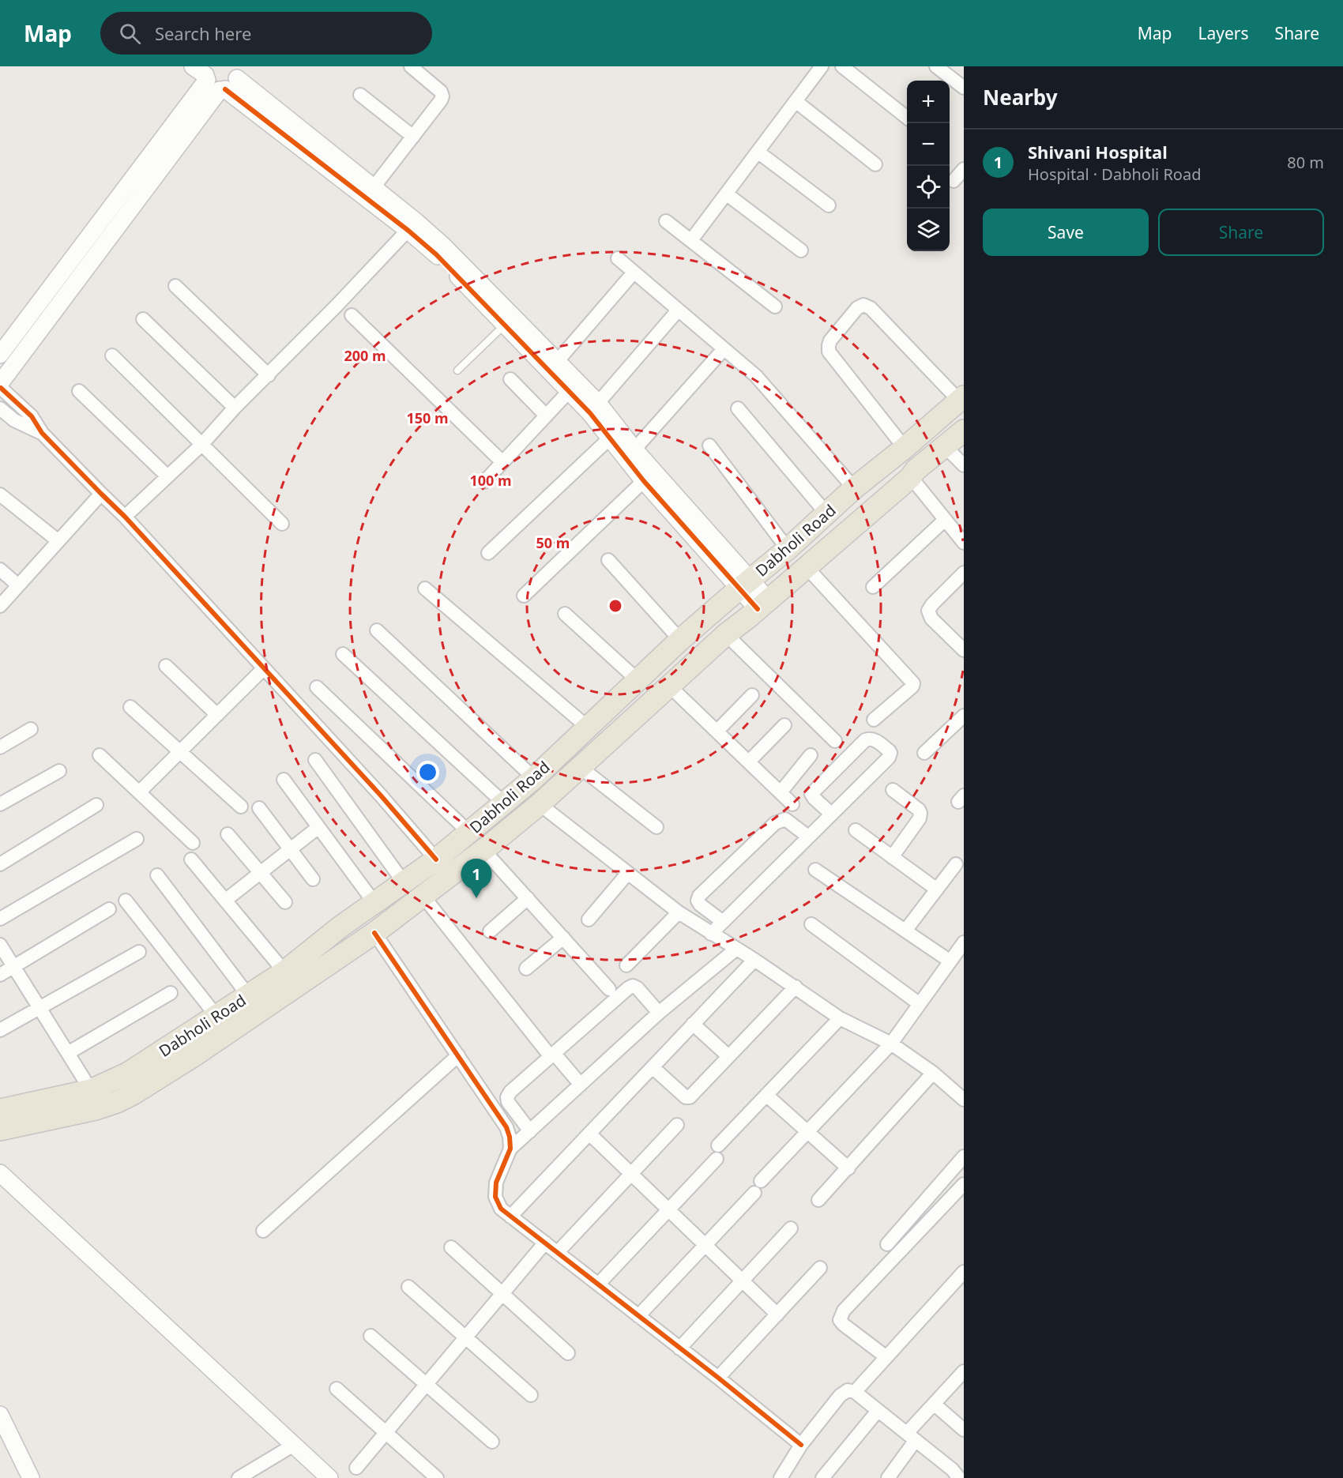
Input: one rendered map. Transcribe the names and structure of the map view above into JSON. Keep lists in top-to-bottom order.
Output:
{
  "streets": {
    "main road": ["Dabholi Road"]
  },
  "page": {
    "header": "Map",
    "search": "Search here",
    "nav": ["Map", "Layers", "Share"],
    "heading": "Nearby",
    "map_buttons": ["+", "−"],
    "list": [
      {
        "mark": "1",
        "name": "Shivani Hospital",
        "note": "Hospital · Dabholi Road",
        "value": "80 m"
      }
    ],
    "buttons": ["Save", "Share"],
    "pins": "1"
  },
  "rings": [
    "200 m",
    "150 m",
    "100 m",
    "50 m"
  ]
}
